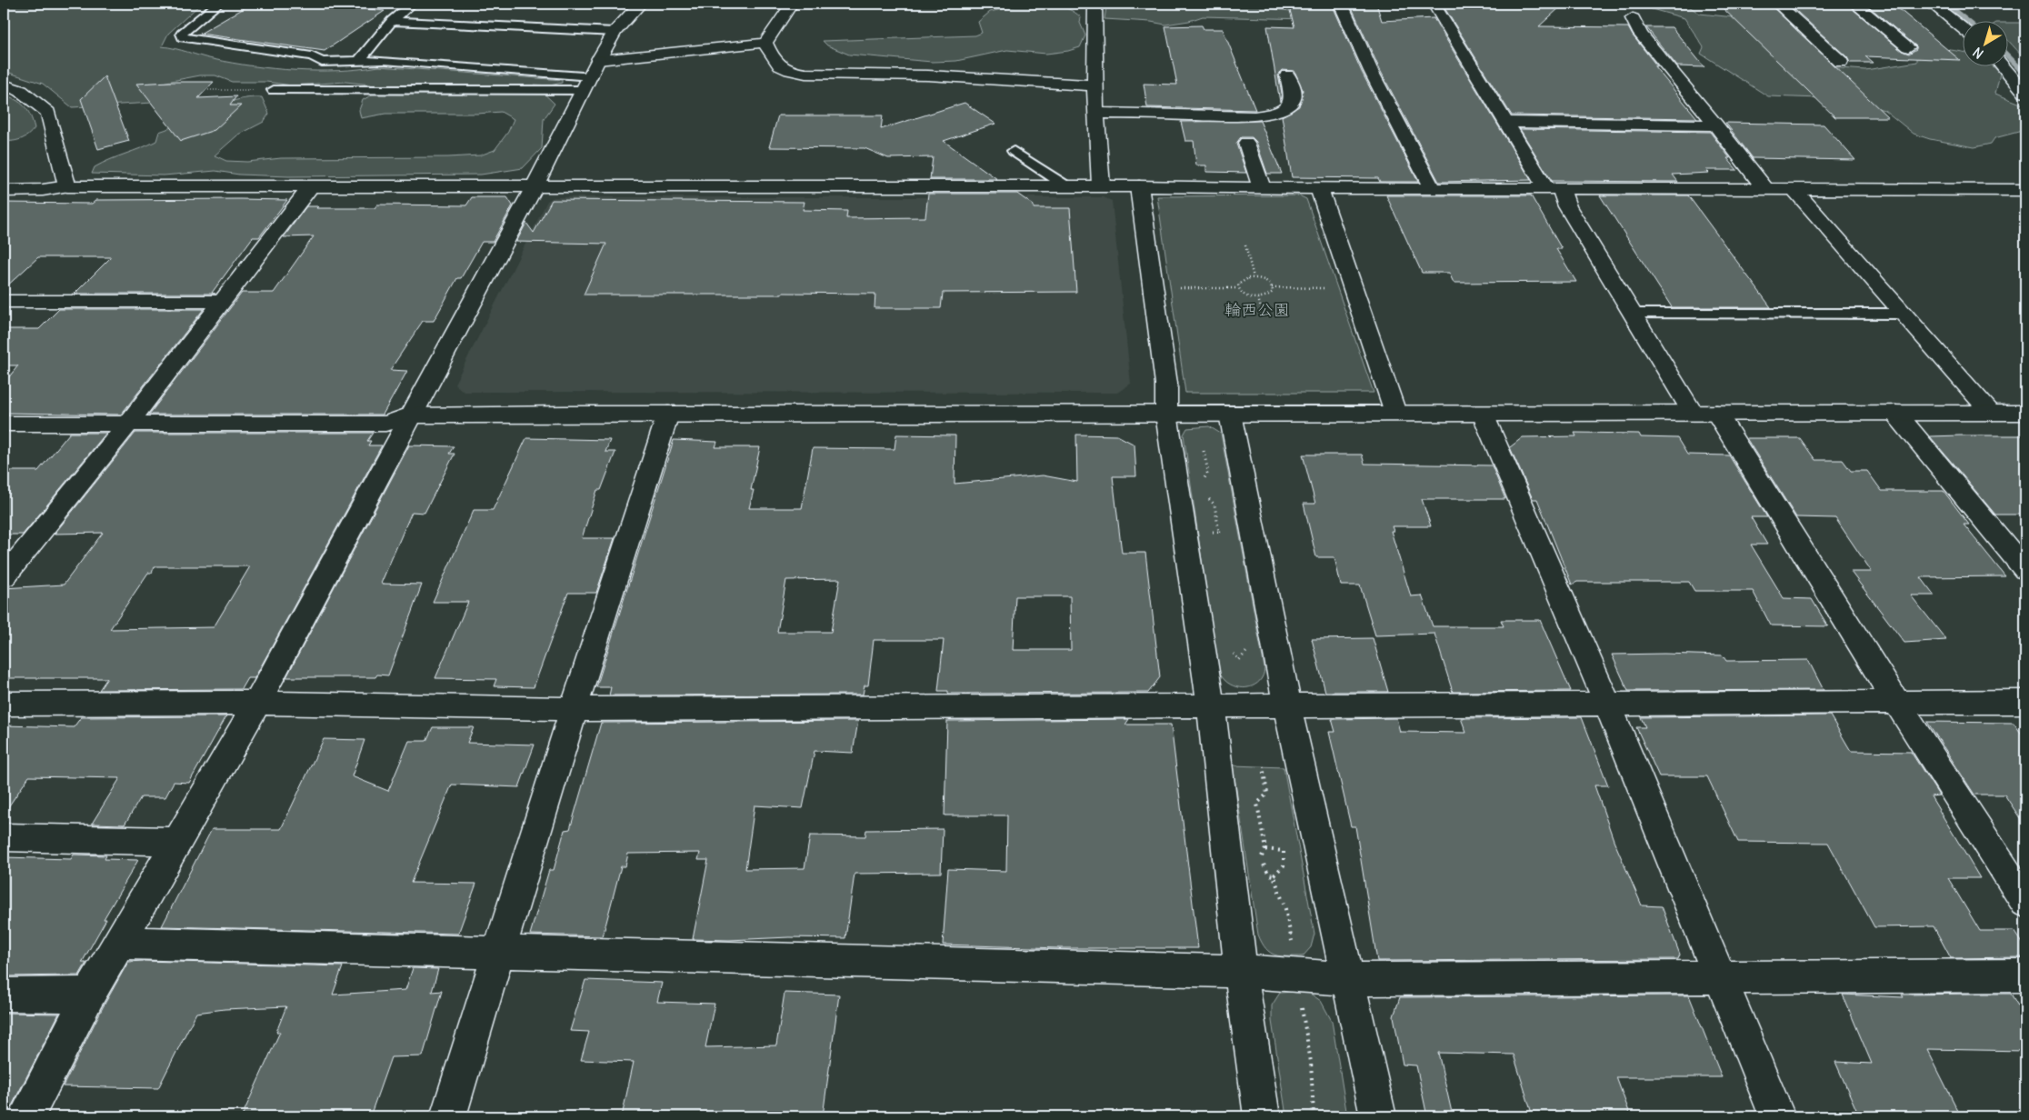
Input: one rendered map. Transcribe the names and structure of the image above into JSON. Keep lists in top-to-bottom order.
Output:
{
  "parks": ["輪西公園"],
  "north": "bottom left"
}
